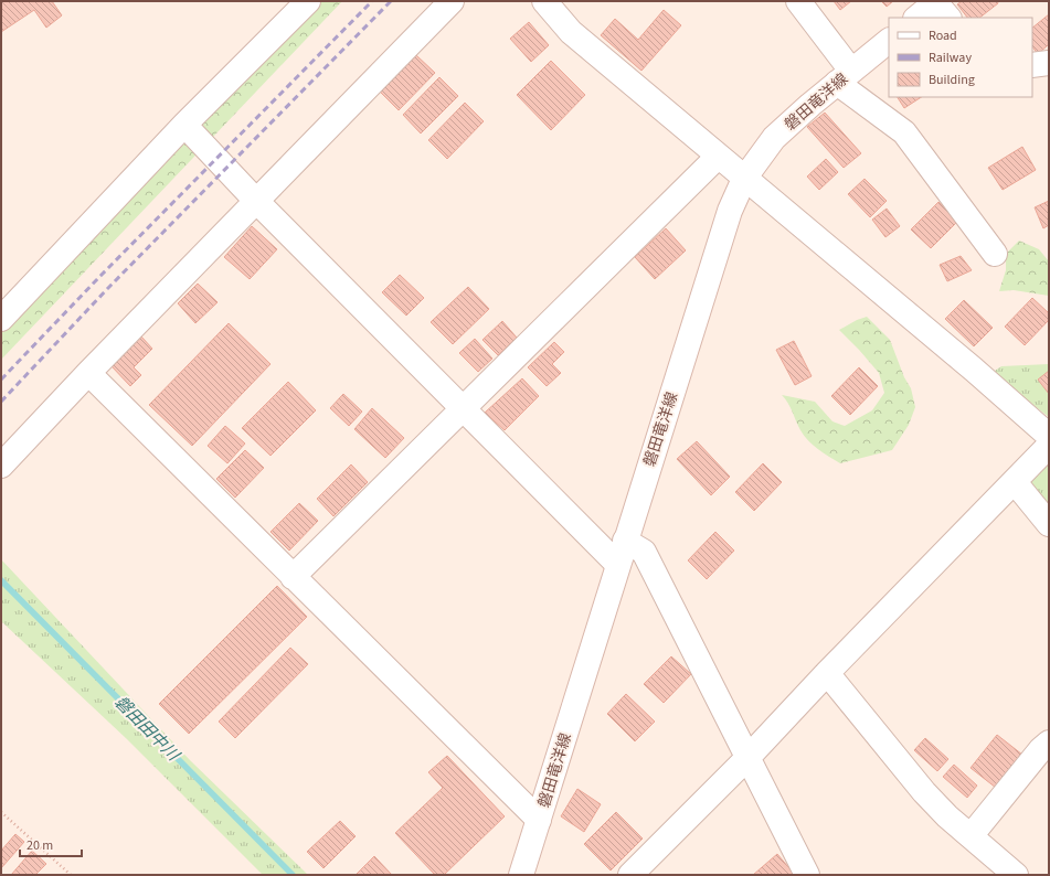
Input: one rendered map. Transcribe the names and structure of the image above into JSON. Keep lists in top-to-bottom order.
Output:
{
  "streets": {
    "street": ["磐田竜洋線"]
  },
  "water": ["磐田田中川"],
  "legend": ["Road", "Railway", "Building"],
  "scale_bar": "20 m"
}
